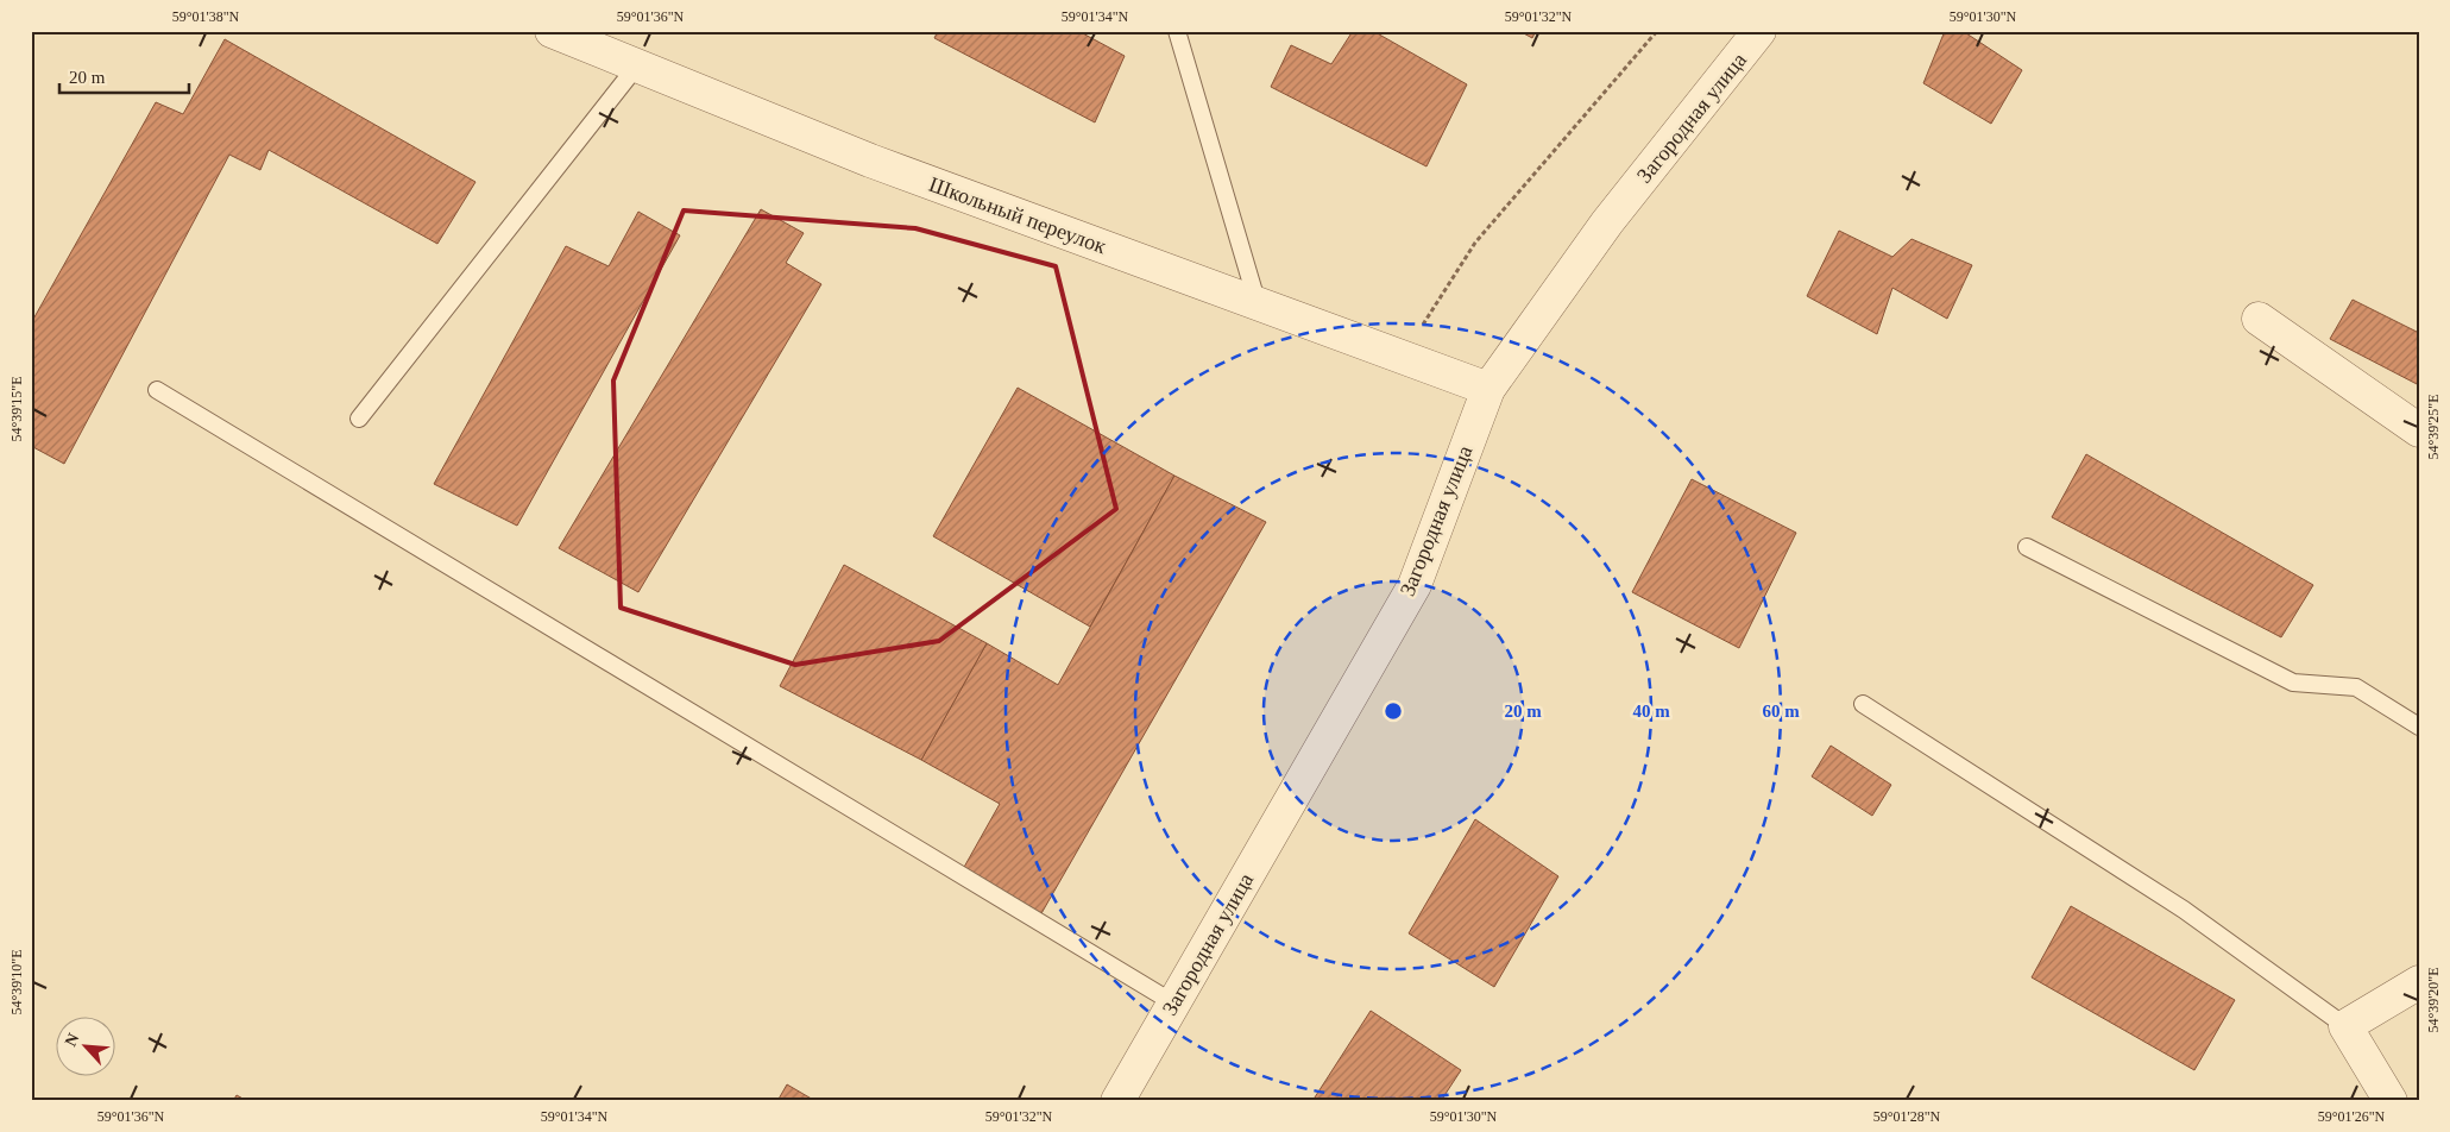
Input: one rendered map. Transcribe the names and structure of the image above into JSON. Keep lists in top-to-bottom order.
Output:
{
  "streets": {
    "street": ["Загородная улица", "Школьный переулок"]
  },
  "crossings": [
    ["Загородная улица", "Школьный переулок"]
  ],
  "scale_bar": "20 m",
  "north": "top left",
  "coordinates": [
    "59°01'38\"N",
    "59°01'36\"N",
    "59°01'34\"N",
    "59°01'32\"N",
    "59°01'30\"N",
    "54°39'15\"E",
    "54°39'25\"E",
    "54°39'10\"E",
    "54°39'20\"E",
    "59°01'28\"N",
    "59°01'26\"N"
  ],
  "rings": ["20 m", "40 m", "60 m"]
}
